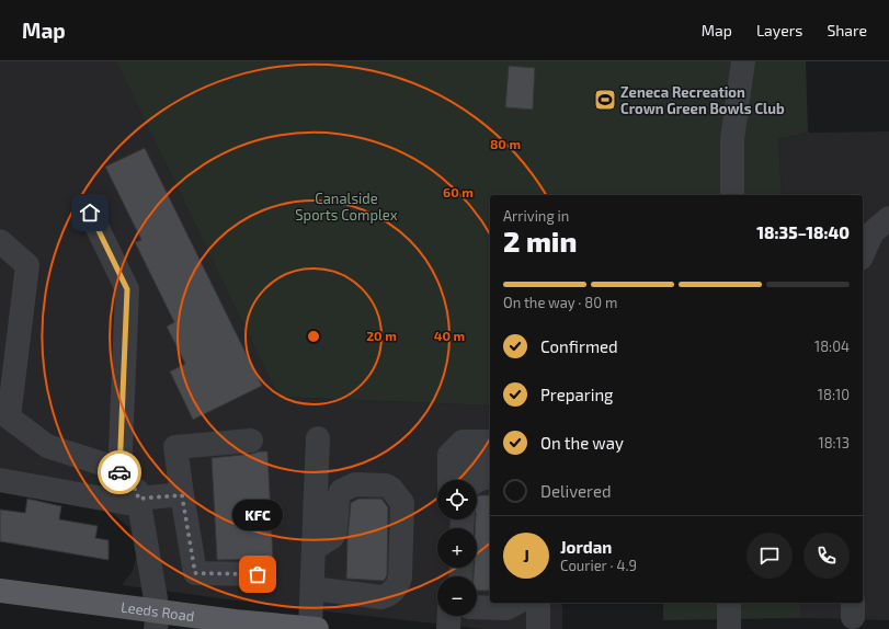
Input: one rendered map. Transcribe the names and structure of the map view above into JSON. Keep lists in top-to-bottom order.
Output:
{
  "streets": {
    "main road": ["Leeds Road"]
  },
  "parks": ["Canalside Sports Complex"],
  "places": {
    "sports": ["Zeneca Recreation Crown Green Bowls Club"],
    "other": ["KFC"]
  },
  "page": {
    "header": "Map",
    "nav": ["Map", "Layers", "Share"],
    "heading": ["2 min", "Arriving in", "18:35–18:40"],
    "panel": ["Jordan", "Courier · 4.9"],
    "bar": "On the way · 80 m",
    "list": [
      ["Confirmed", "18:04"],
      ["Preparing", "18:10"],
      ["On the way", "18:13"],
      "Delivered"
    ],
    "map_buttons": ["+", "−"],
    "bubble": "KFC",
    "round": "J"
  },
  "rings": [
    "80 m",
    "60 m",
    "20 m",
    "40 m"
  ]
}
